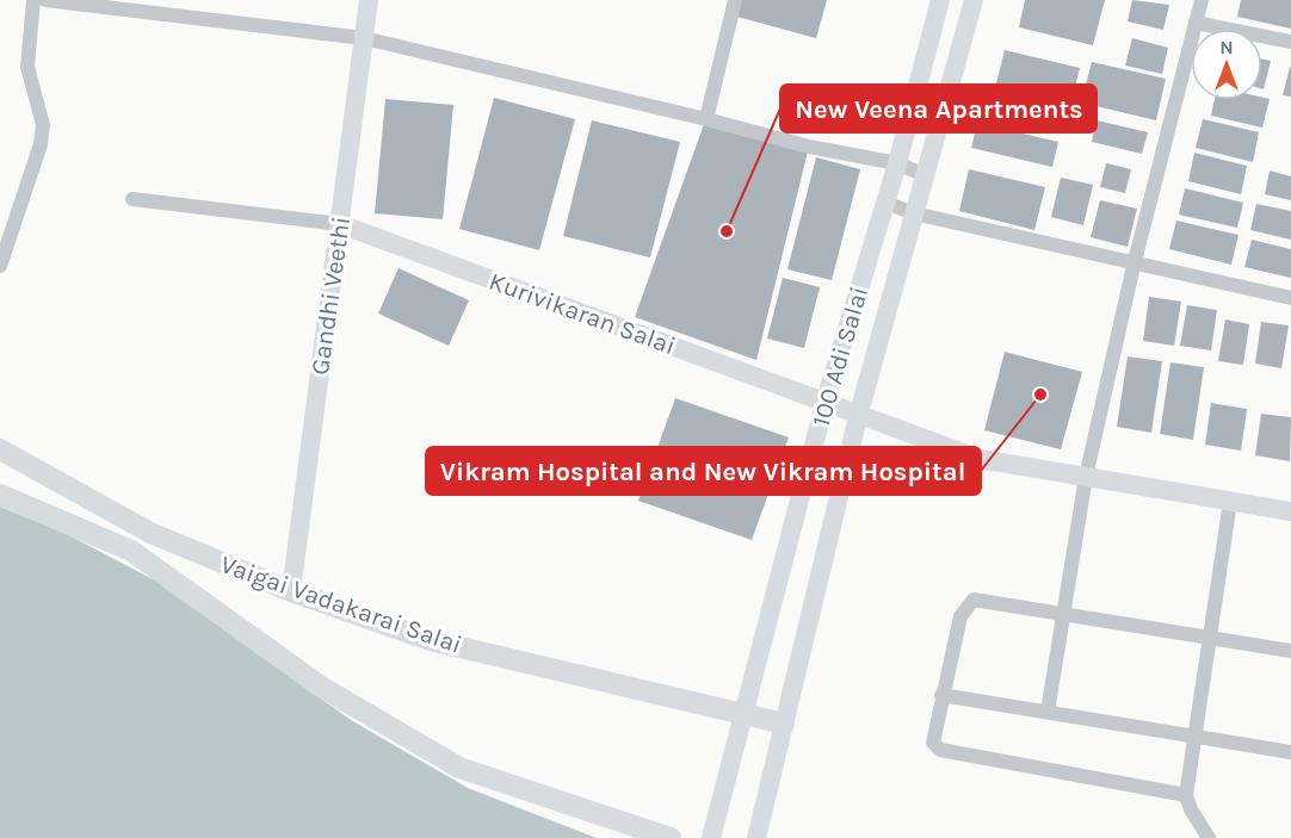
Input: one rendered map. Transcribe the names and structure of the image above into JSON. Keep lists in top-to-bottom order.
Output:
{
  "streets": {
    "main road": [
      "Gandhi Veethi",
      "Kurivikaran Salai",
      "100 Adi Salai",
      "Vaigai Vadakarai Salai"
    ]
  },
  "crossings": [
    ["Gandhi Veethi", "Kurivikaran Salai"],
    ["Gandhi Veethi", "Vaigai Vadakarai Salai"],
    ["Kurivikaran Salai", "100 Adi Salai"],
    ["100 Adi Salai", "Vaigai Vadakarai Salai"]
  ],
  "places": ["New Veena Apartments", "Vikram Hospital and New Vikram Hospital"],
  "north": "top"
}
